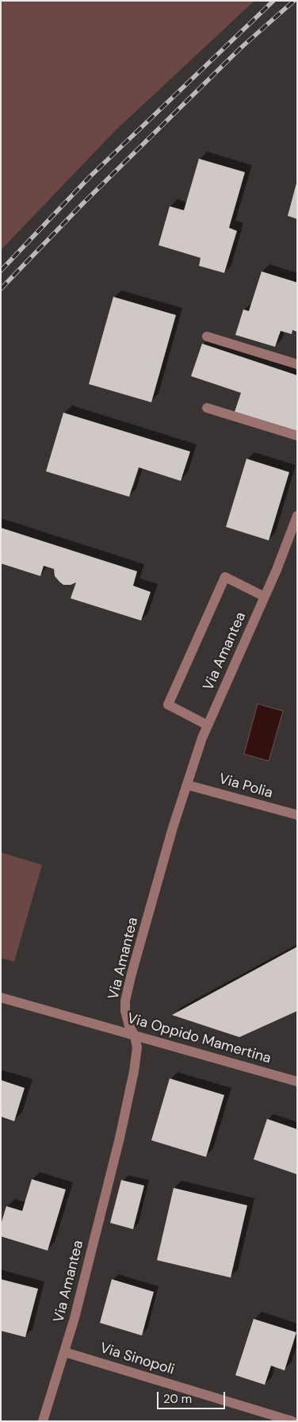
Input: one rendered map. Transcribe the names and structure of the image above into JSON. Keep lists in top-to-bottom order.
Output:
{
  "streets": {
    "street": [
      "Via Amantea",
      "Via Polia",
      "Via Oppido Mamertina",
      "Via Sinopoli"
    ]
  },
  "crossings": [
    ["Via Amantea", "Via Polia"],
    ["Via Amantea", "Via Oppido Mamertina"],
    ["Via Amantea", "Via Sinopoli"]
  ],
  "scale_bar": "20 m"
}
